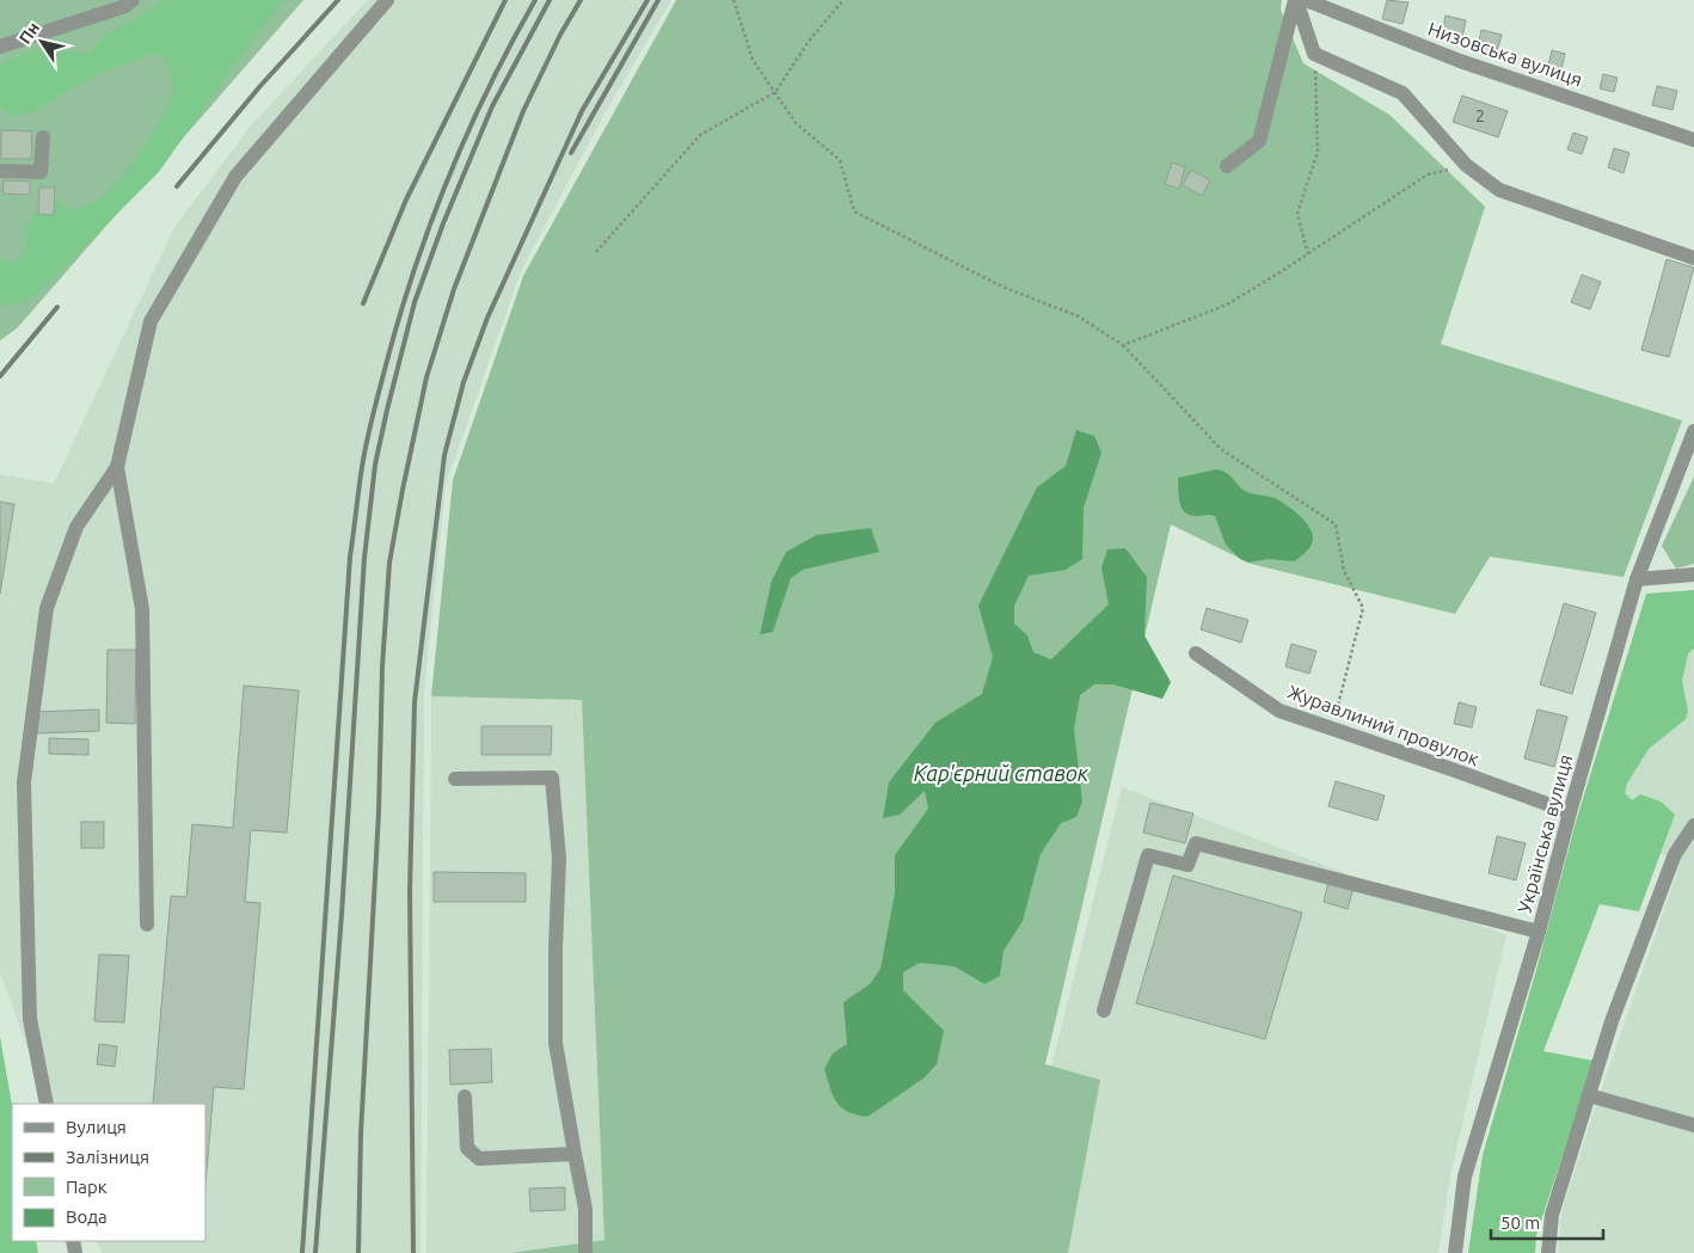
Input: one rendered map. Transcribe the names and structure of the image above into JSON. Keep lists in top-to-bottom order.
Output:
{
  "streets": {
    "street": ["Низовська вулиця", "Журавлиний провулок", "Українська вулиця"]
  },
  "crossings": [
    ["Журавлиний провулок", "Українська вулиця"]
  ],
  "water": ["Кар'єрний ставок"],
  "house_numbers": ["2"],
  "legend": [
    "Вулиця",
    "Залізниця",
    "Парк",
    "Вода"
  ],
  "scale_bar": "50 m",
  "north": "top left"
}
